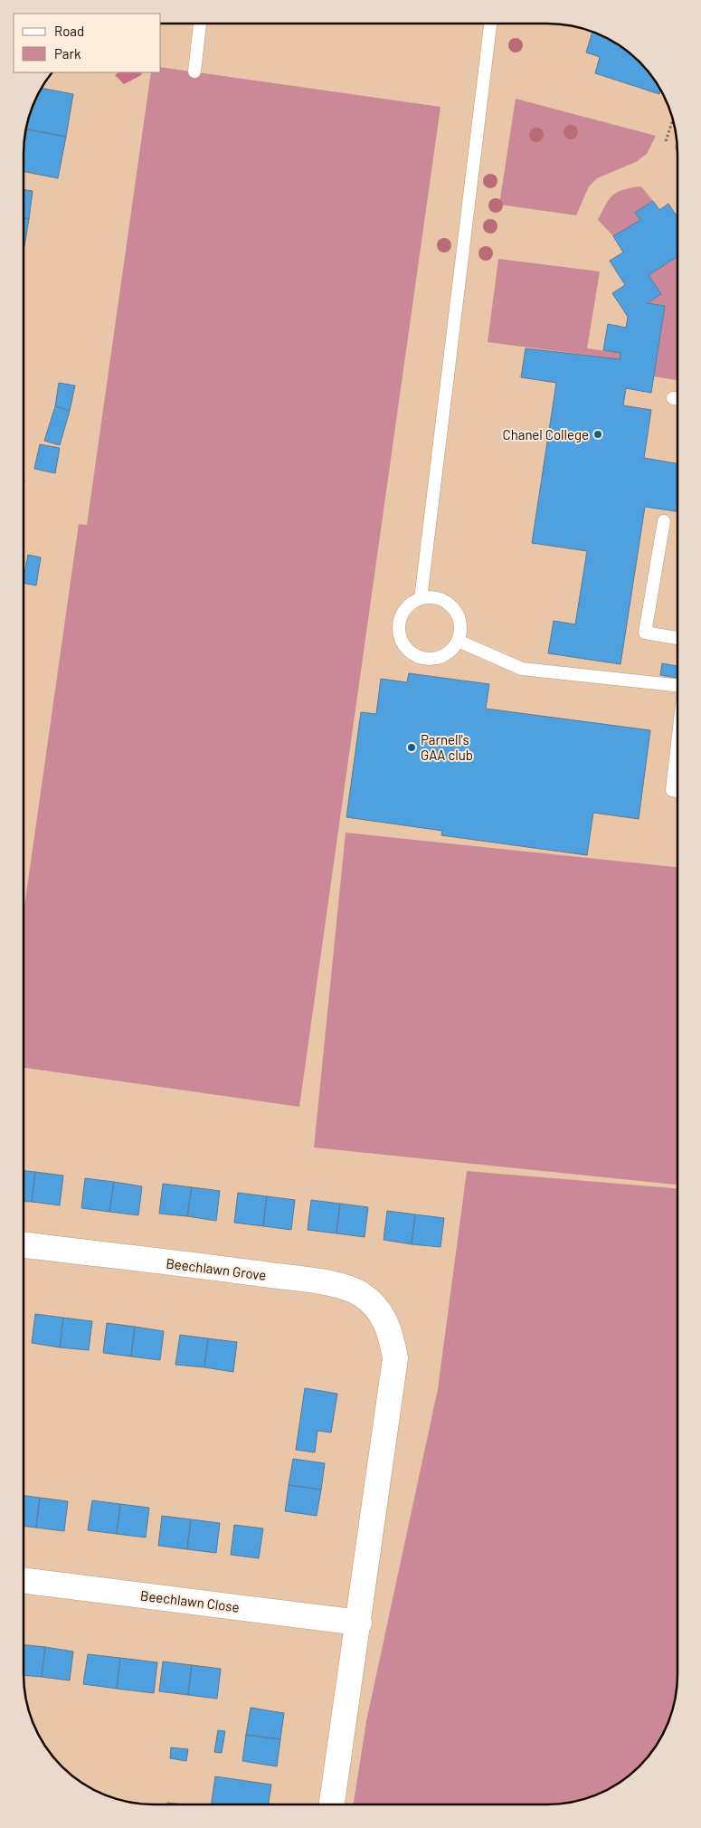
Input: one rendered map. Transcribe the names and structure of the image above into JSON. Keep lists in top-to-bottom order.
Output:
{
  "streets": {
    "street": ["Beechlawn Grove", "Beechlawn Close"]
  },
  "crossings": [
    ["Beechlawn Grove", "Beechlawn Close"]
  ],
  "places": ["Chanel College", "Parnell's GAA club"],
  "legend": ["Road", "Park"]
}
